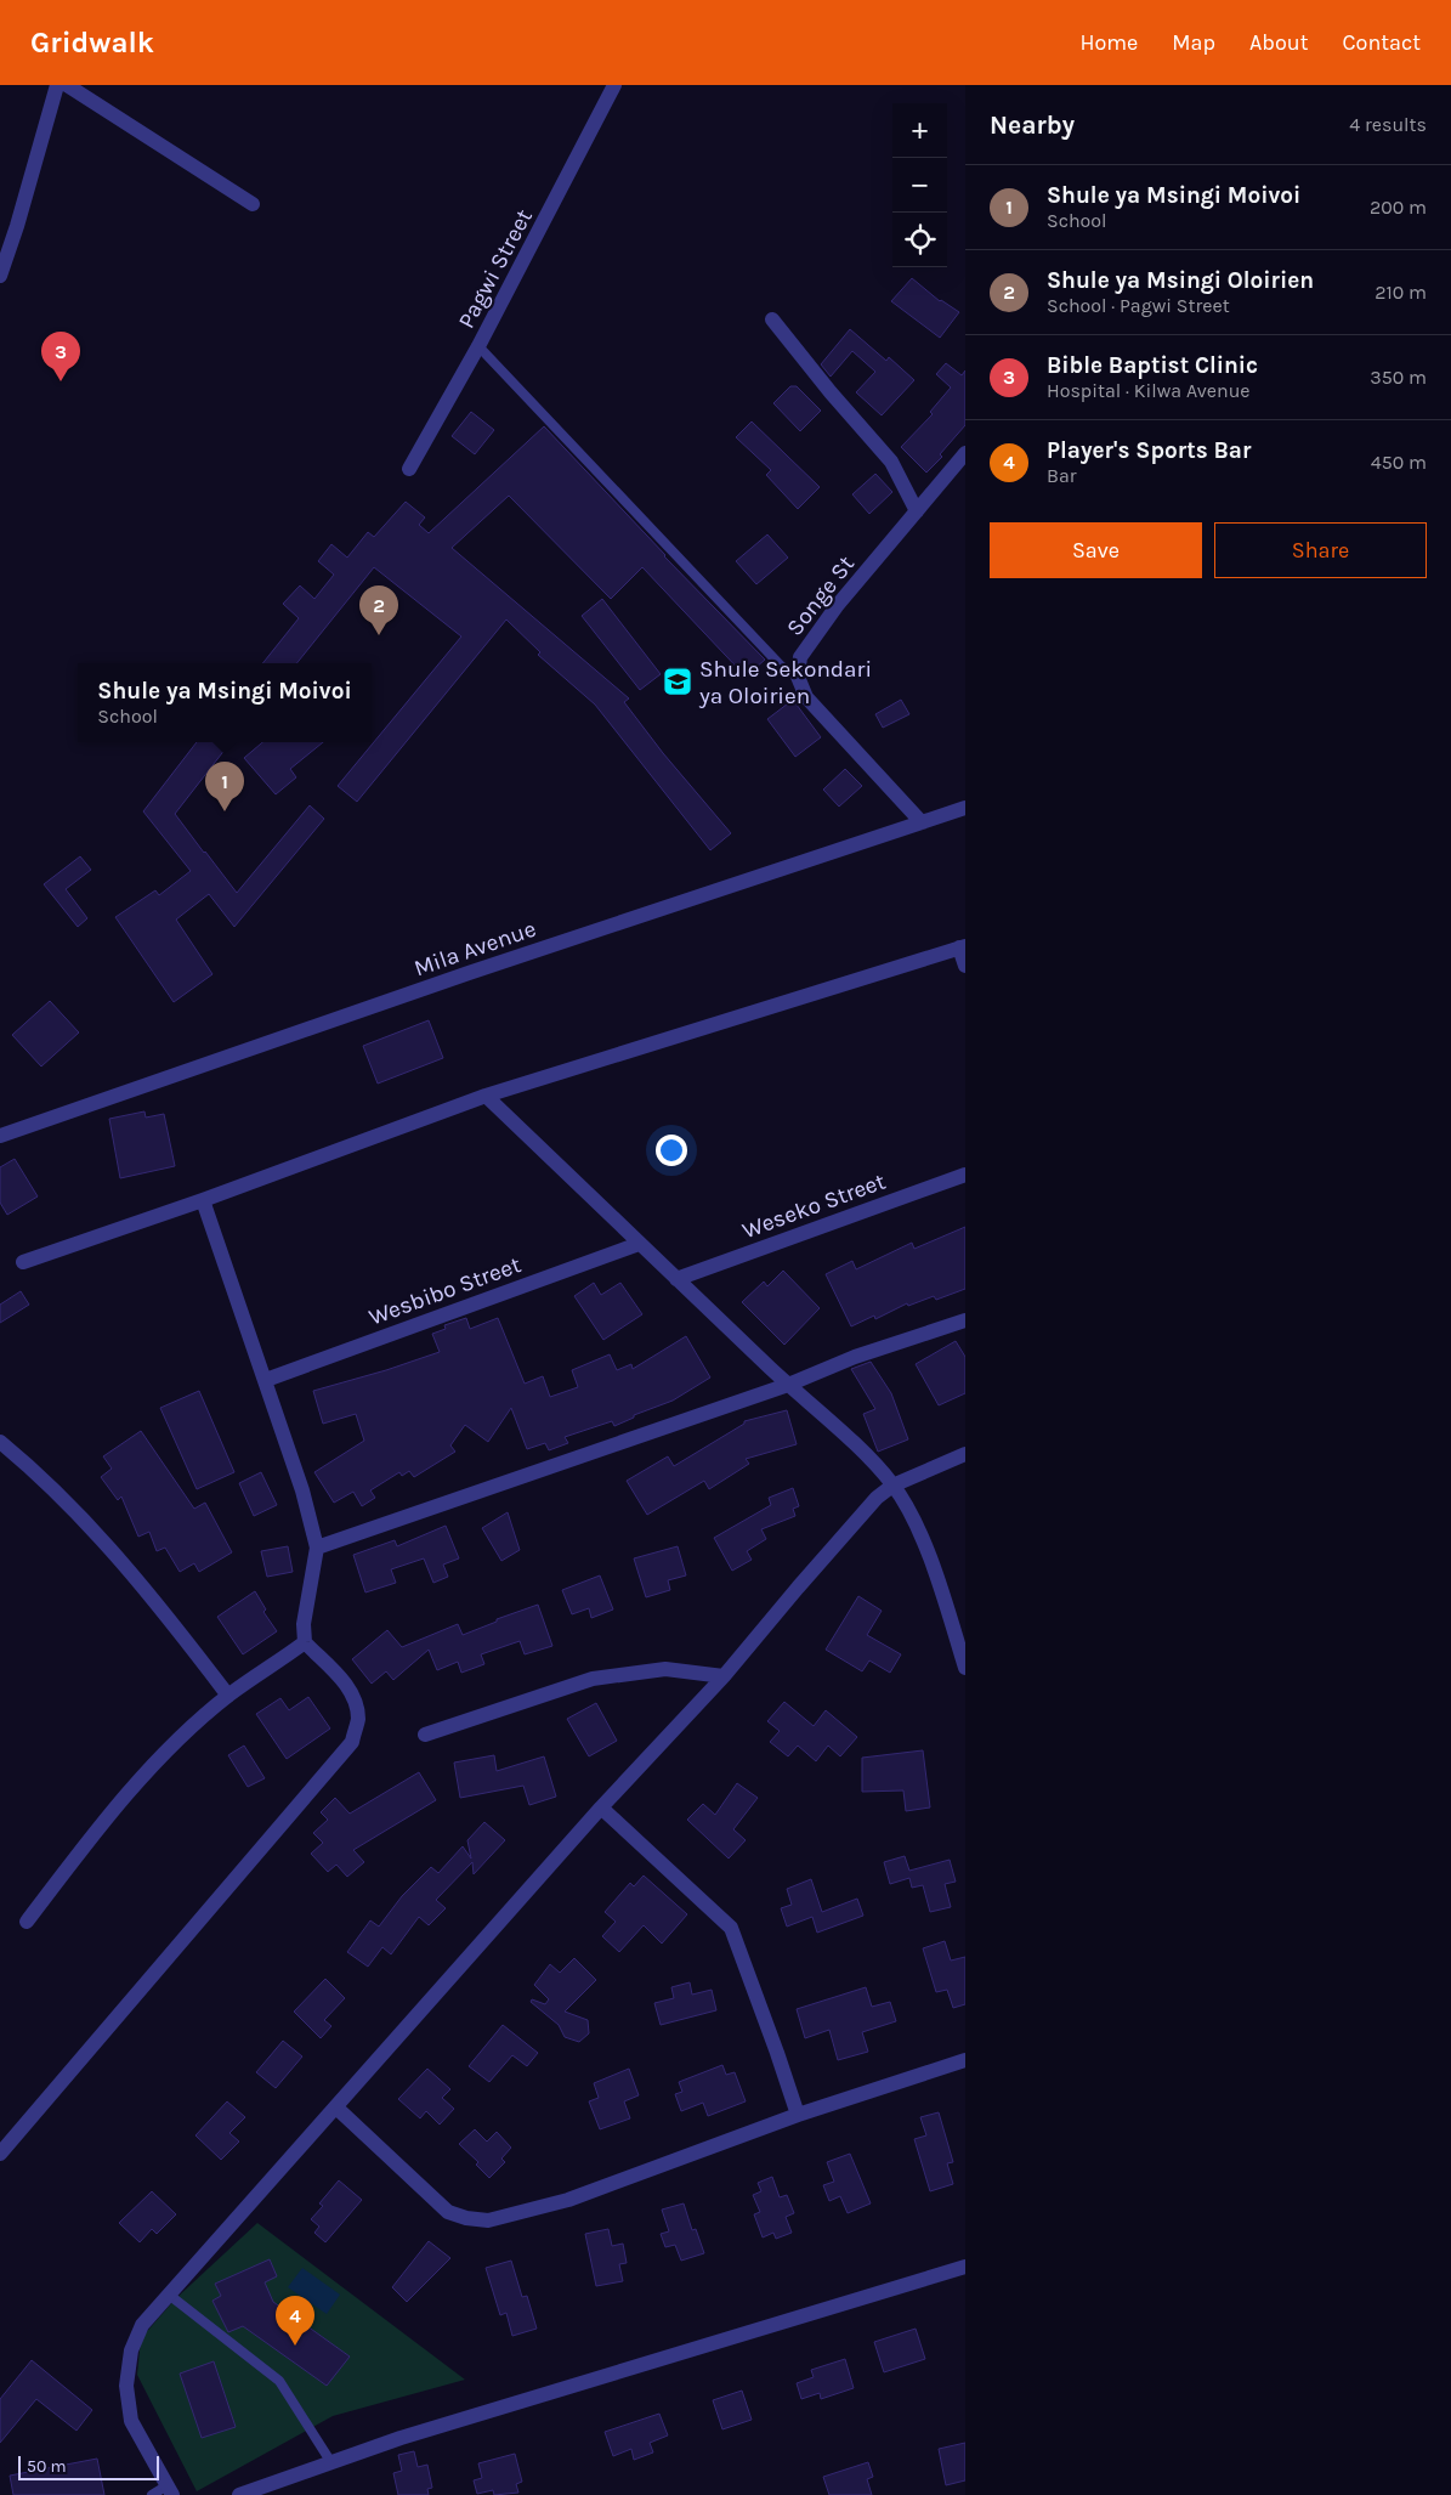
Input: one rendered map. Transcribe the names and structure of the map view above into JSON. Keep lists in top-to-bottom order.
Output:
{
  "streets": {
    "street": [
      "Pagwi Street",
      "Songe St",
      "Mila Avenue",
      "Weseko Street",
      "Wesbibo Street"
    ]
  },
  "places": {
    "school or university": ["Shule Sekondari ya Oloirien"]
  },
  "scale_bar": "50 m",
  "page": {
    "header": "Gridwalk",
    "nav": [
      "Home",
      "Map",
      "About",
      "Contact"
    ],
    "heading": ["Nearby", "4 results"],
    "map_buttons": ["+", "−"],
    "list": [
      {
        "mark": "1",
        "name": "Shule ya Msingi Moivoi",
        "note": "School",
        "value": "200 m"
      },
      {
        "mark": "2",
        "name": "Shule ya Msingi Oloirien",
        "note": "School · Pagwi Street",
        "value": "210 m"
      },
      {
        "mark": "3",
        "name": "Bible Baptist Clinic",
        "note": "Hospital · Kilwa Avenue",
        "value": "350 m"
      },
      {
        "mark": "4",
        "name": "Player's Sports Bar",
        "note": "Bar",
        "value": "450 m"
      }
    ],
    "pins": [
      "3",
      "2",
      "1",
      "4"
    ],
    "buttons": ["Save", "Share"],
    "popup": ["Shule ya Msingi Moivoi", "School"],
    "scale": "50 m"
  }
}
